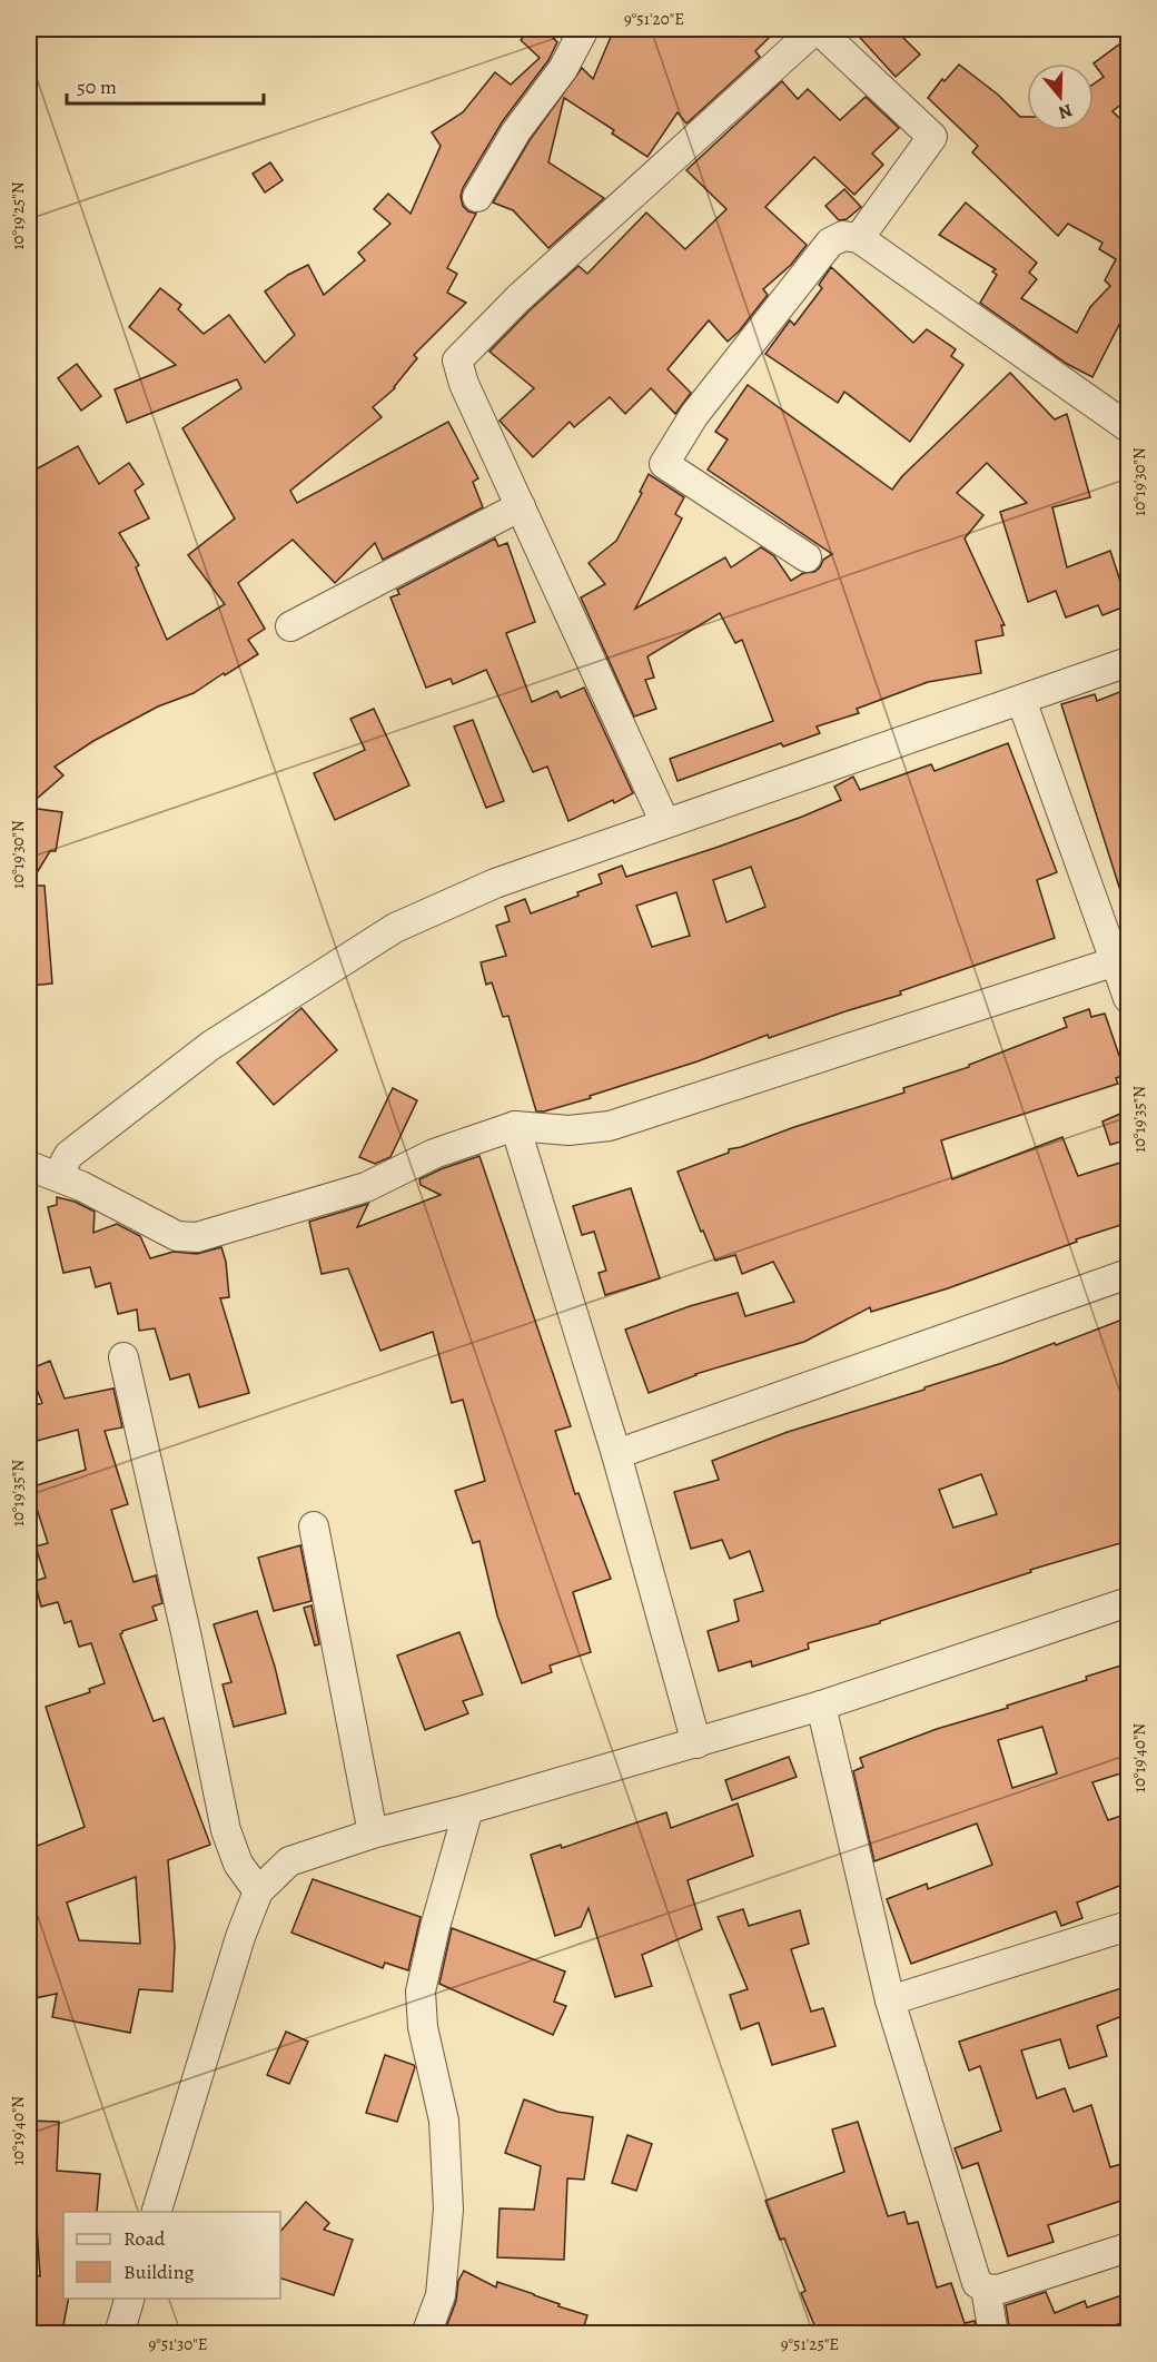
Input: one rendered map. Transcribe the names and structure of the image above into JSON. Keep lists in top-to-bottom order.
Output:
{
  "legend": ["Road", "Building"],
  "scale_bar": "50 m",
  "north": "bottom",
  "coordinates": [
    "9°51'20\"E",
    "10°19'25\"N",
    "10°19'30\"N",
    "10°19'35\"N",
    "10°19'40\"N",
    "9°51'30\"E",
    "9°51'25\"E"
  ]
}
